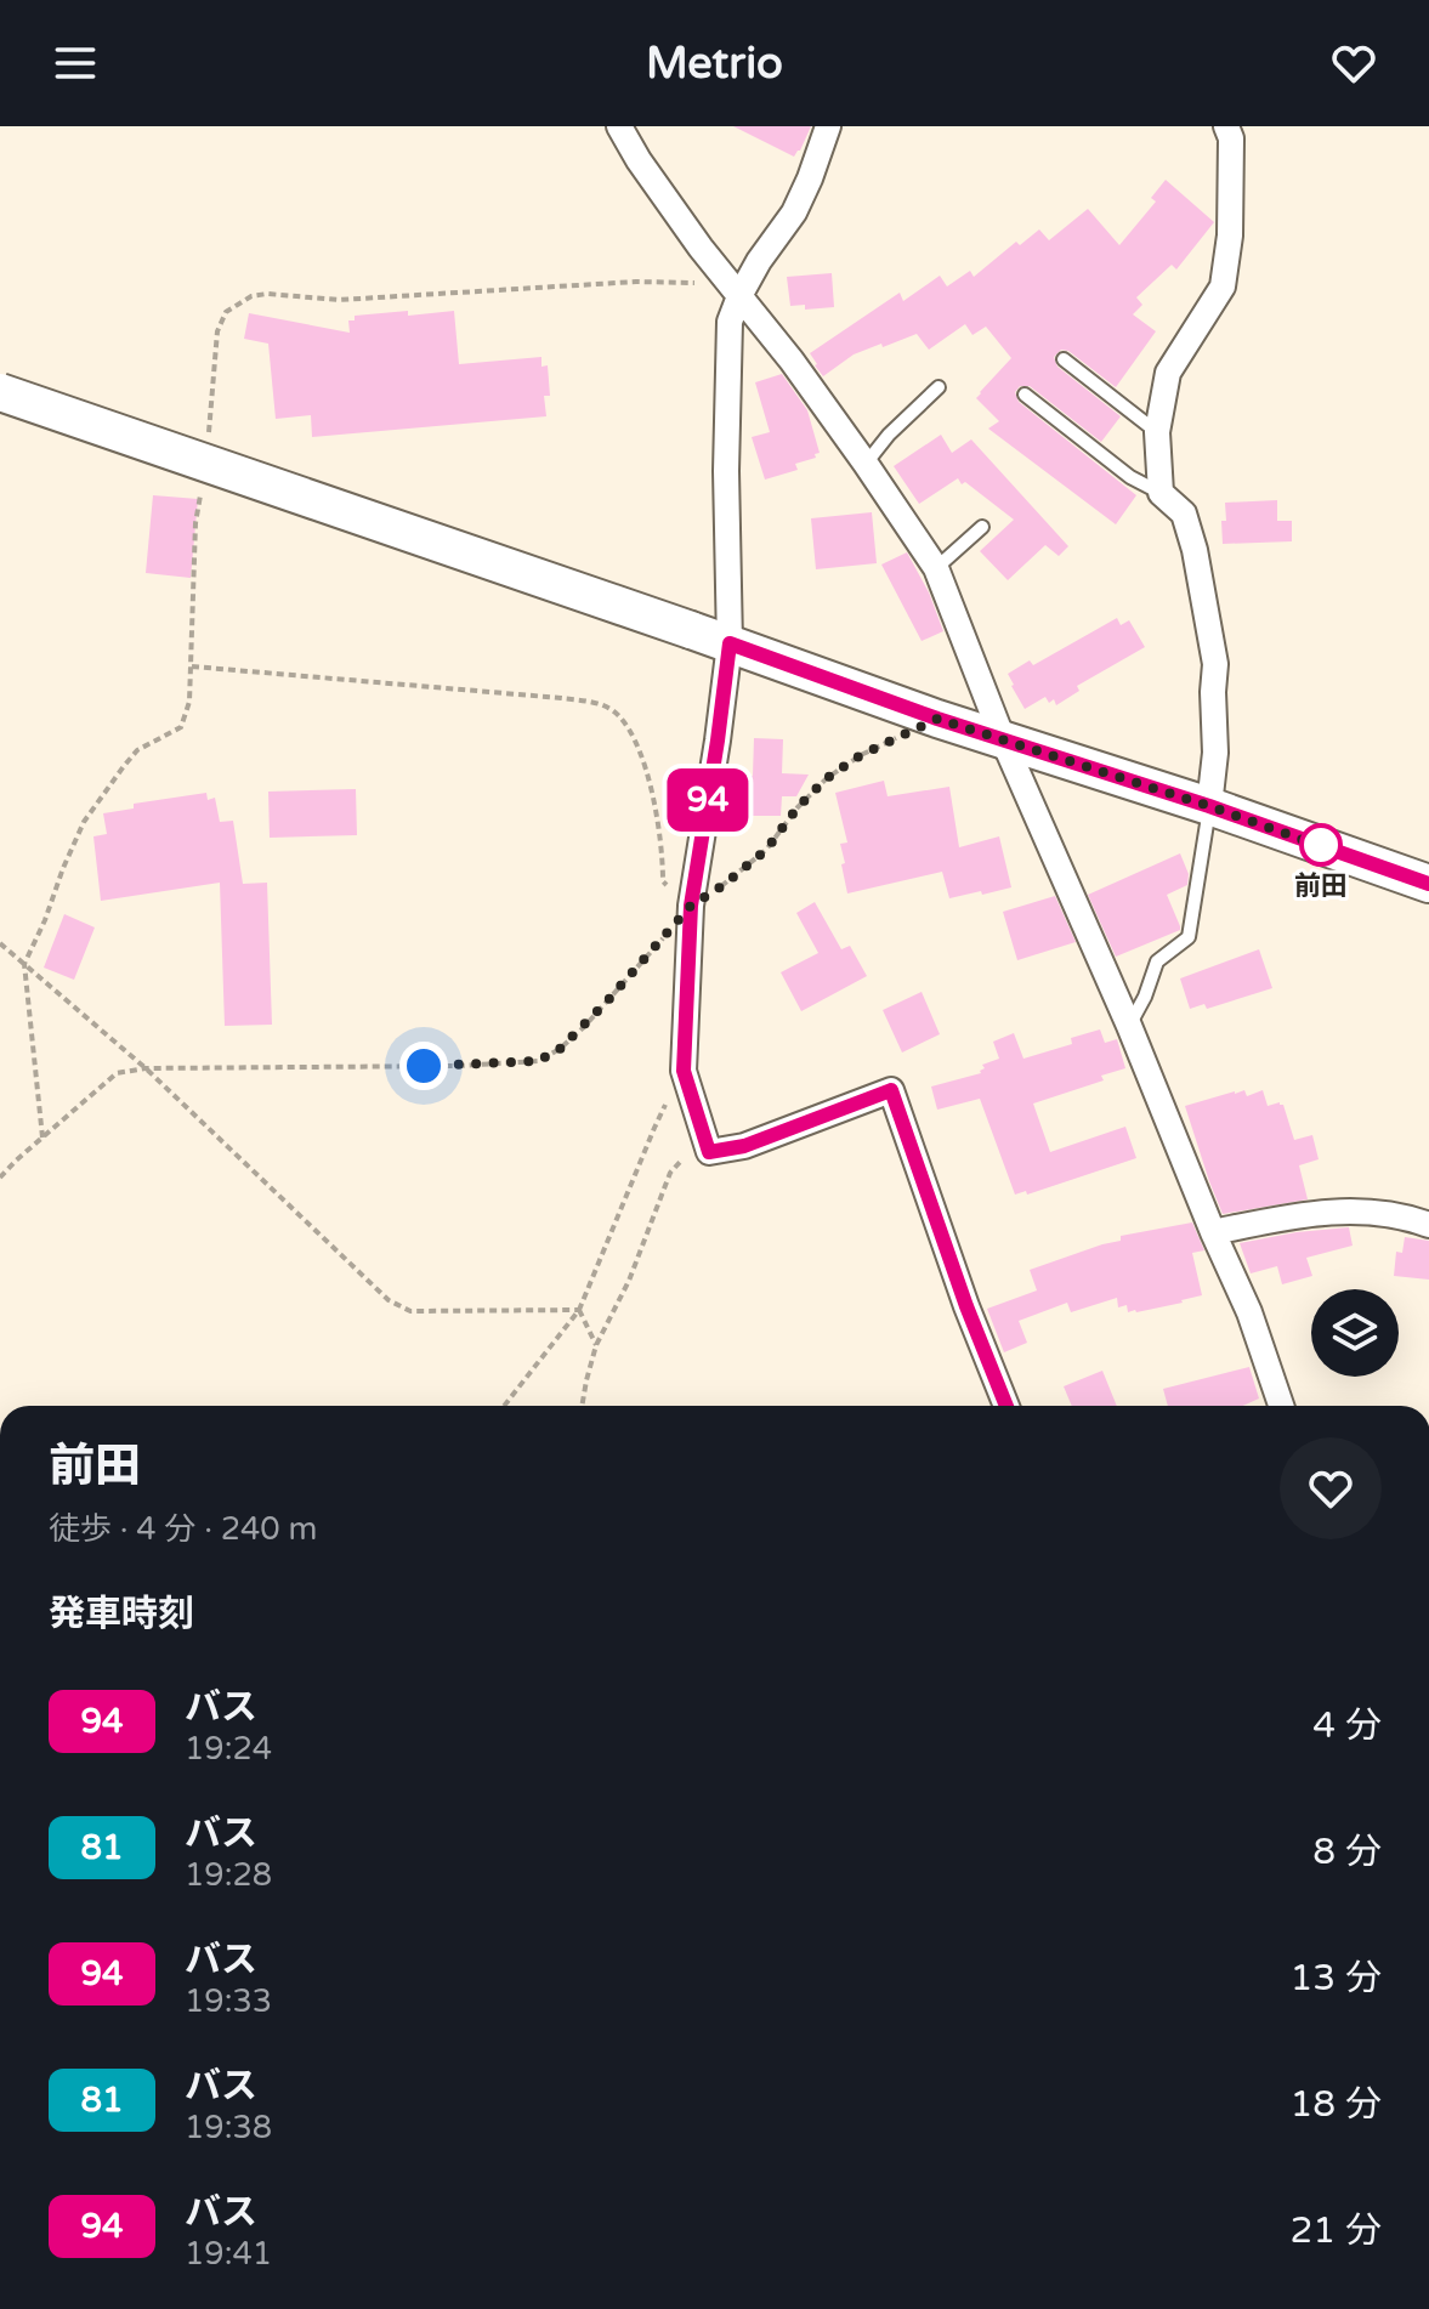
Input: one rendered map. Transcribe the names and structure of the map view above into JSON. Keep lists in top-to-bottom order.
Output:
{
  "places": ["前田"],
  "lines": ["bus line 94"],
  "page": {
    "header": "Metrio",
    "on_map": "94",
    "heading": [
      ["前田", "徒歩 · 4 分 · 240 m"],
      "発車時刻"
    ],
    "list": [
      {
        "mark": "94",
        "name": "バス",
        "note": "19:24",
        "value": "4 分"
      },
      {
        "mark": "81",
        "name": "バス",
        "note": "19:28",
        "value": "8 分"
      },
      {
        "mark": "94",
        "name": "バス",
        "note": "19:33",
        "value": "13 分"
      },
      {
        "mark": "81",
        "name": "バス",
        "note": "19:38",
        "value": "18 分"
      },
      {
        "mark": "94",
        "name": "バス",
        "note": "19:41",
        "value": "21 分"
      }
    ]
  }
}
